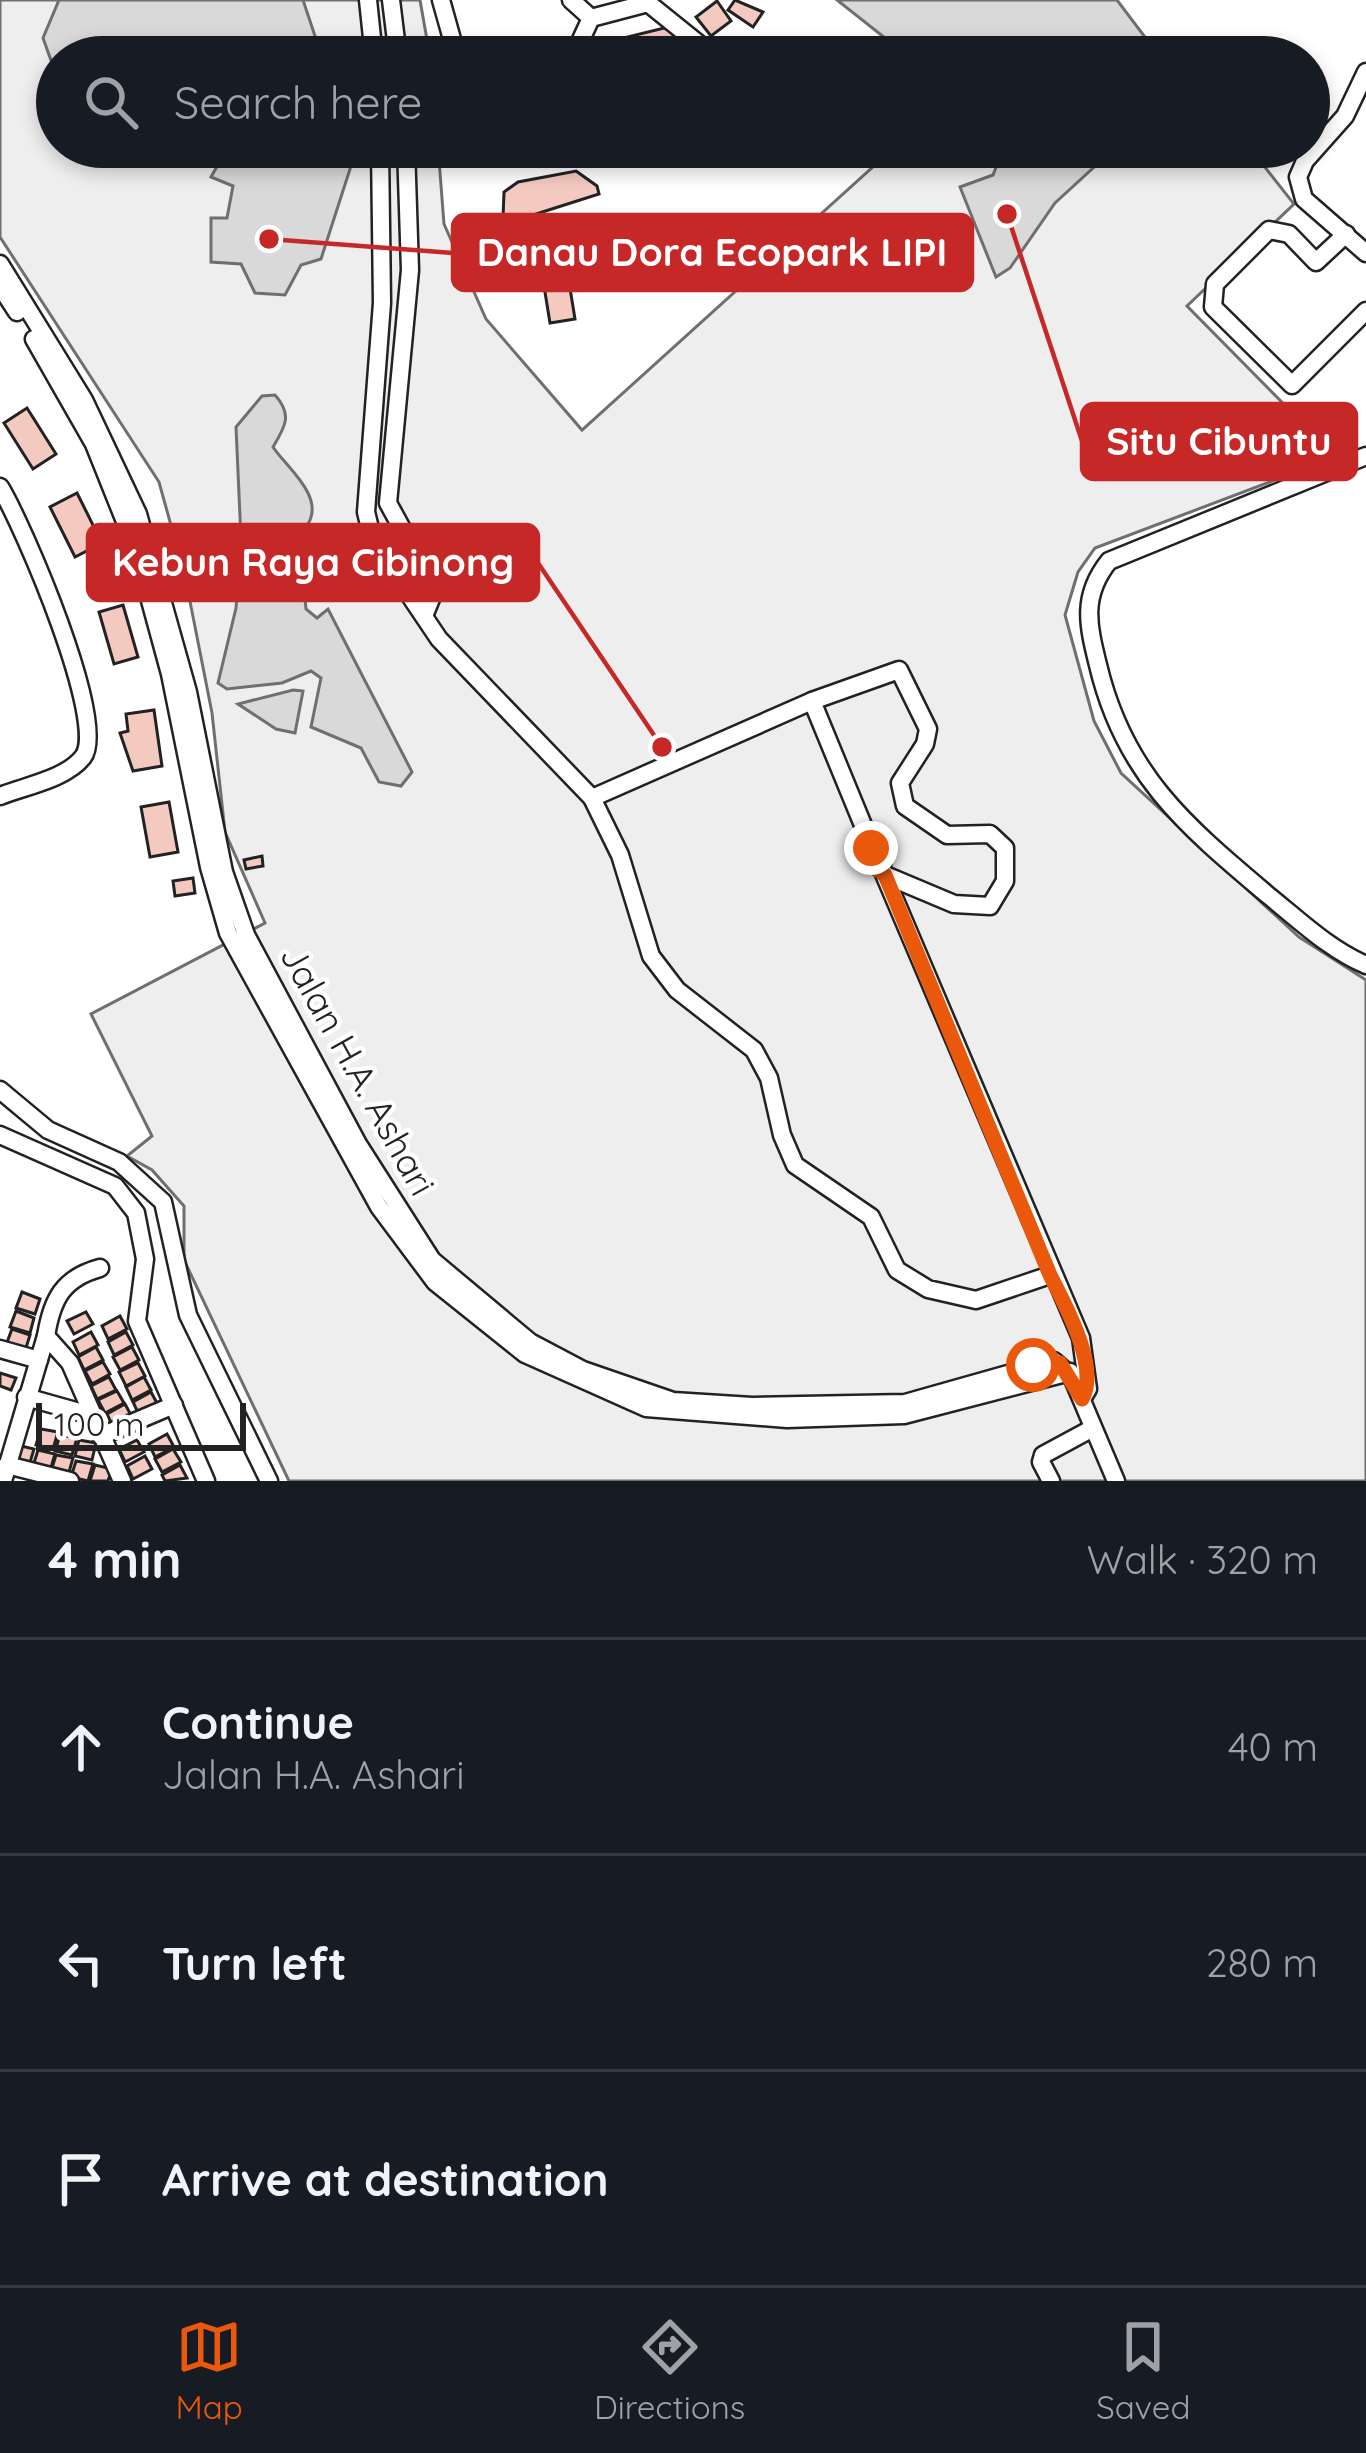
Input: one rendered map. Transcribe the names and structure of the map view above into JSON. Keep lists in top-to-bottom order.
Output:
{
  "streets": {
    "street": ["Jalan H.A. Ashari"]
  },
  "places": ["Situ Cibuntu", "Danau Dora Ecopark LIPI", "Kebun Raya Cibinong"],
  "scale_bar": "100 m",
  "page": {
    "search": "Search here",
    "scale": "100 m",
    "heading": ["4 min", "Walk · 320 m"],
    "list": [
      ["Continue", "Jalan H.A. Ashari", "40 m"],
      ["Turn left", "280 m"],
      "Arrive at destination"
    ],
    "nav": ["Map", "Directions", "Saved"]
  }
}
